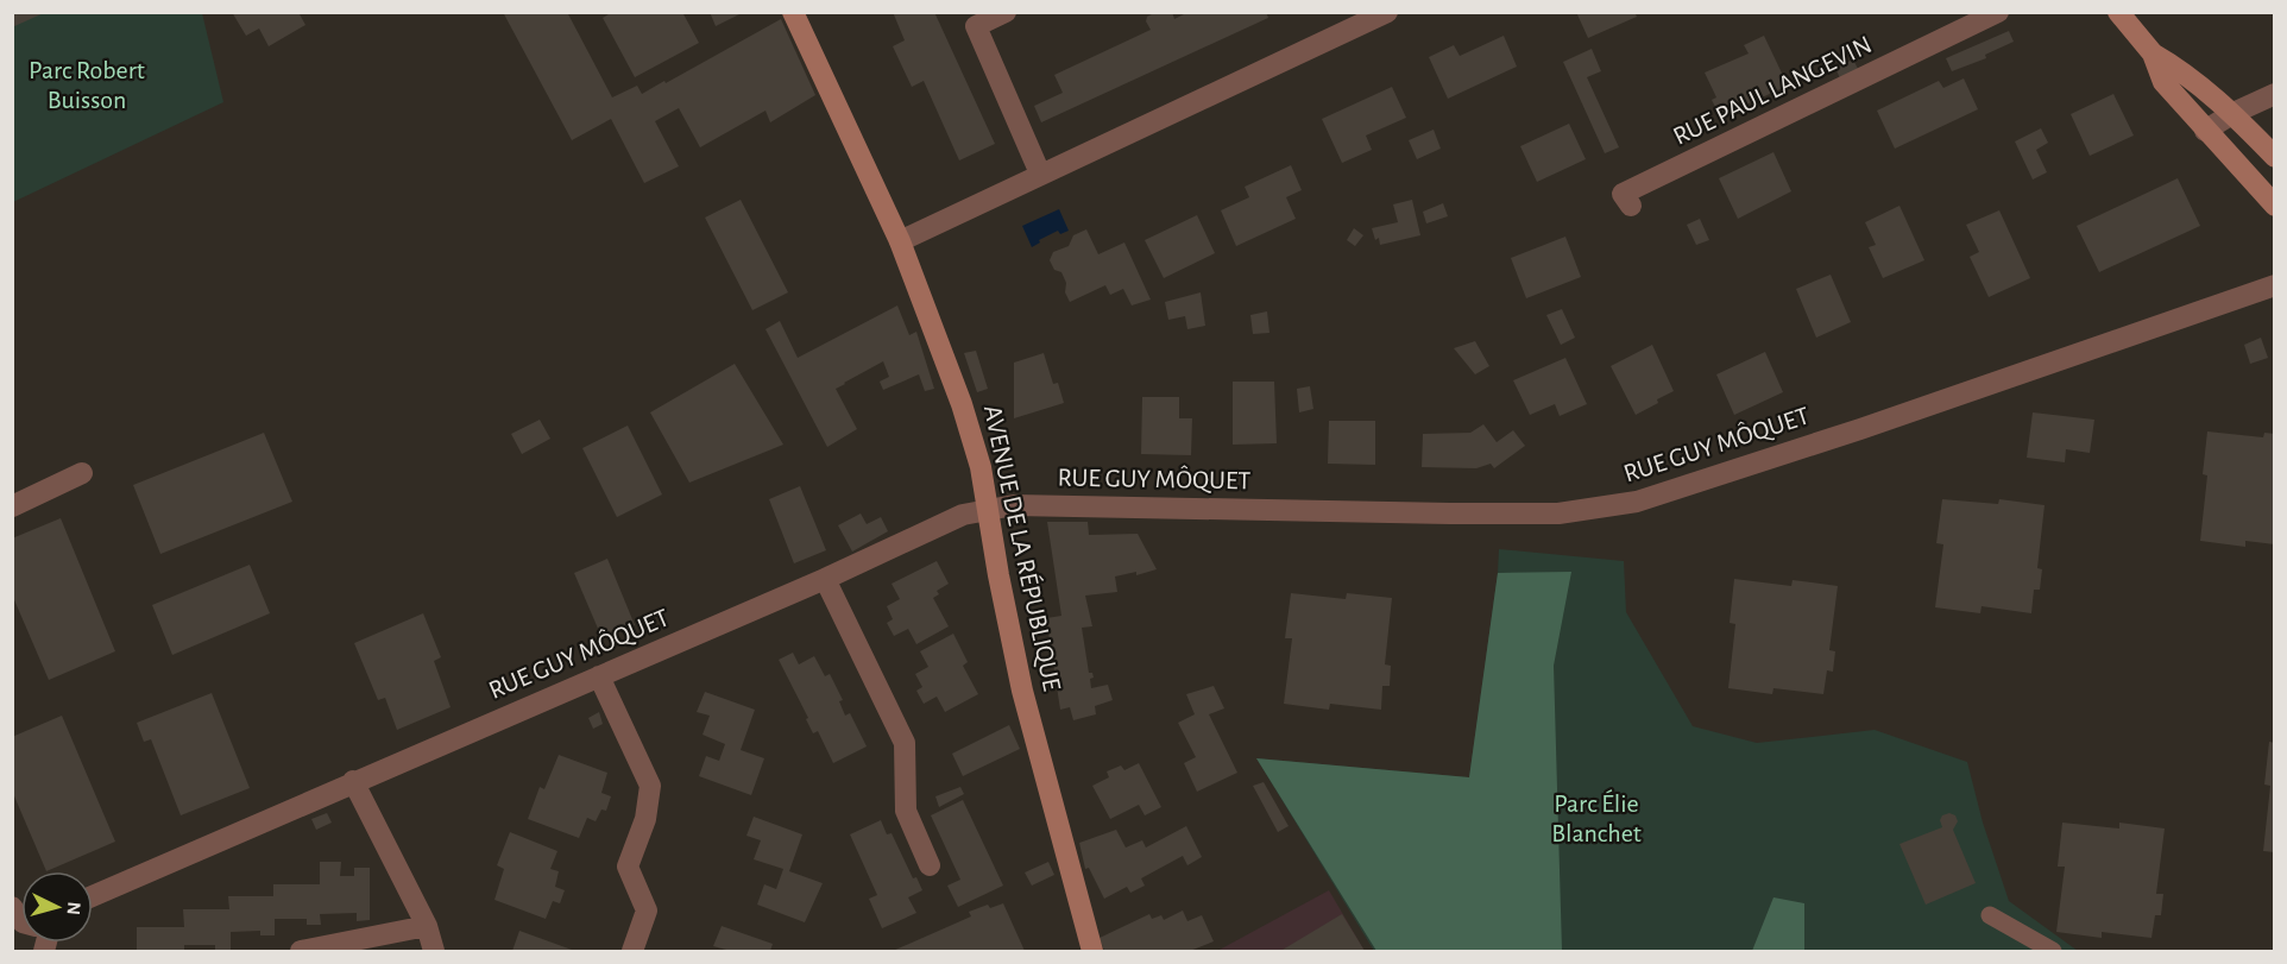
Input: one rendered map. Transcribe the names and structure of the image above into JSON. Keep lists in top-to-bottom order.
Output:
{
  "streets": {
    "street": ["RUE PAUL LANGEVIN", "RUE GUY MÔQUET", "AVENUE DE LA RÉPUBLIQUE"]
  },
  "crossings": [
    ["RUE GUY MÔQUET", "AVENUE DE LA RÉPUBLIQUE"]
  ],
  "parks": ["Parc Robert Buisson", "Parc Élie Blanchet"],
  "north": "right"
}
